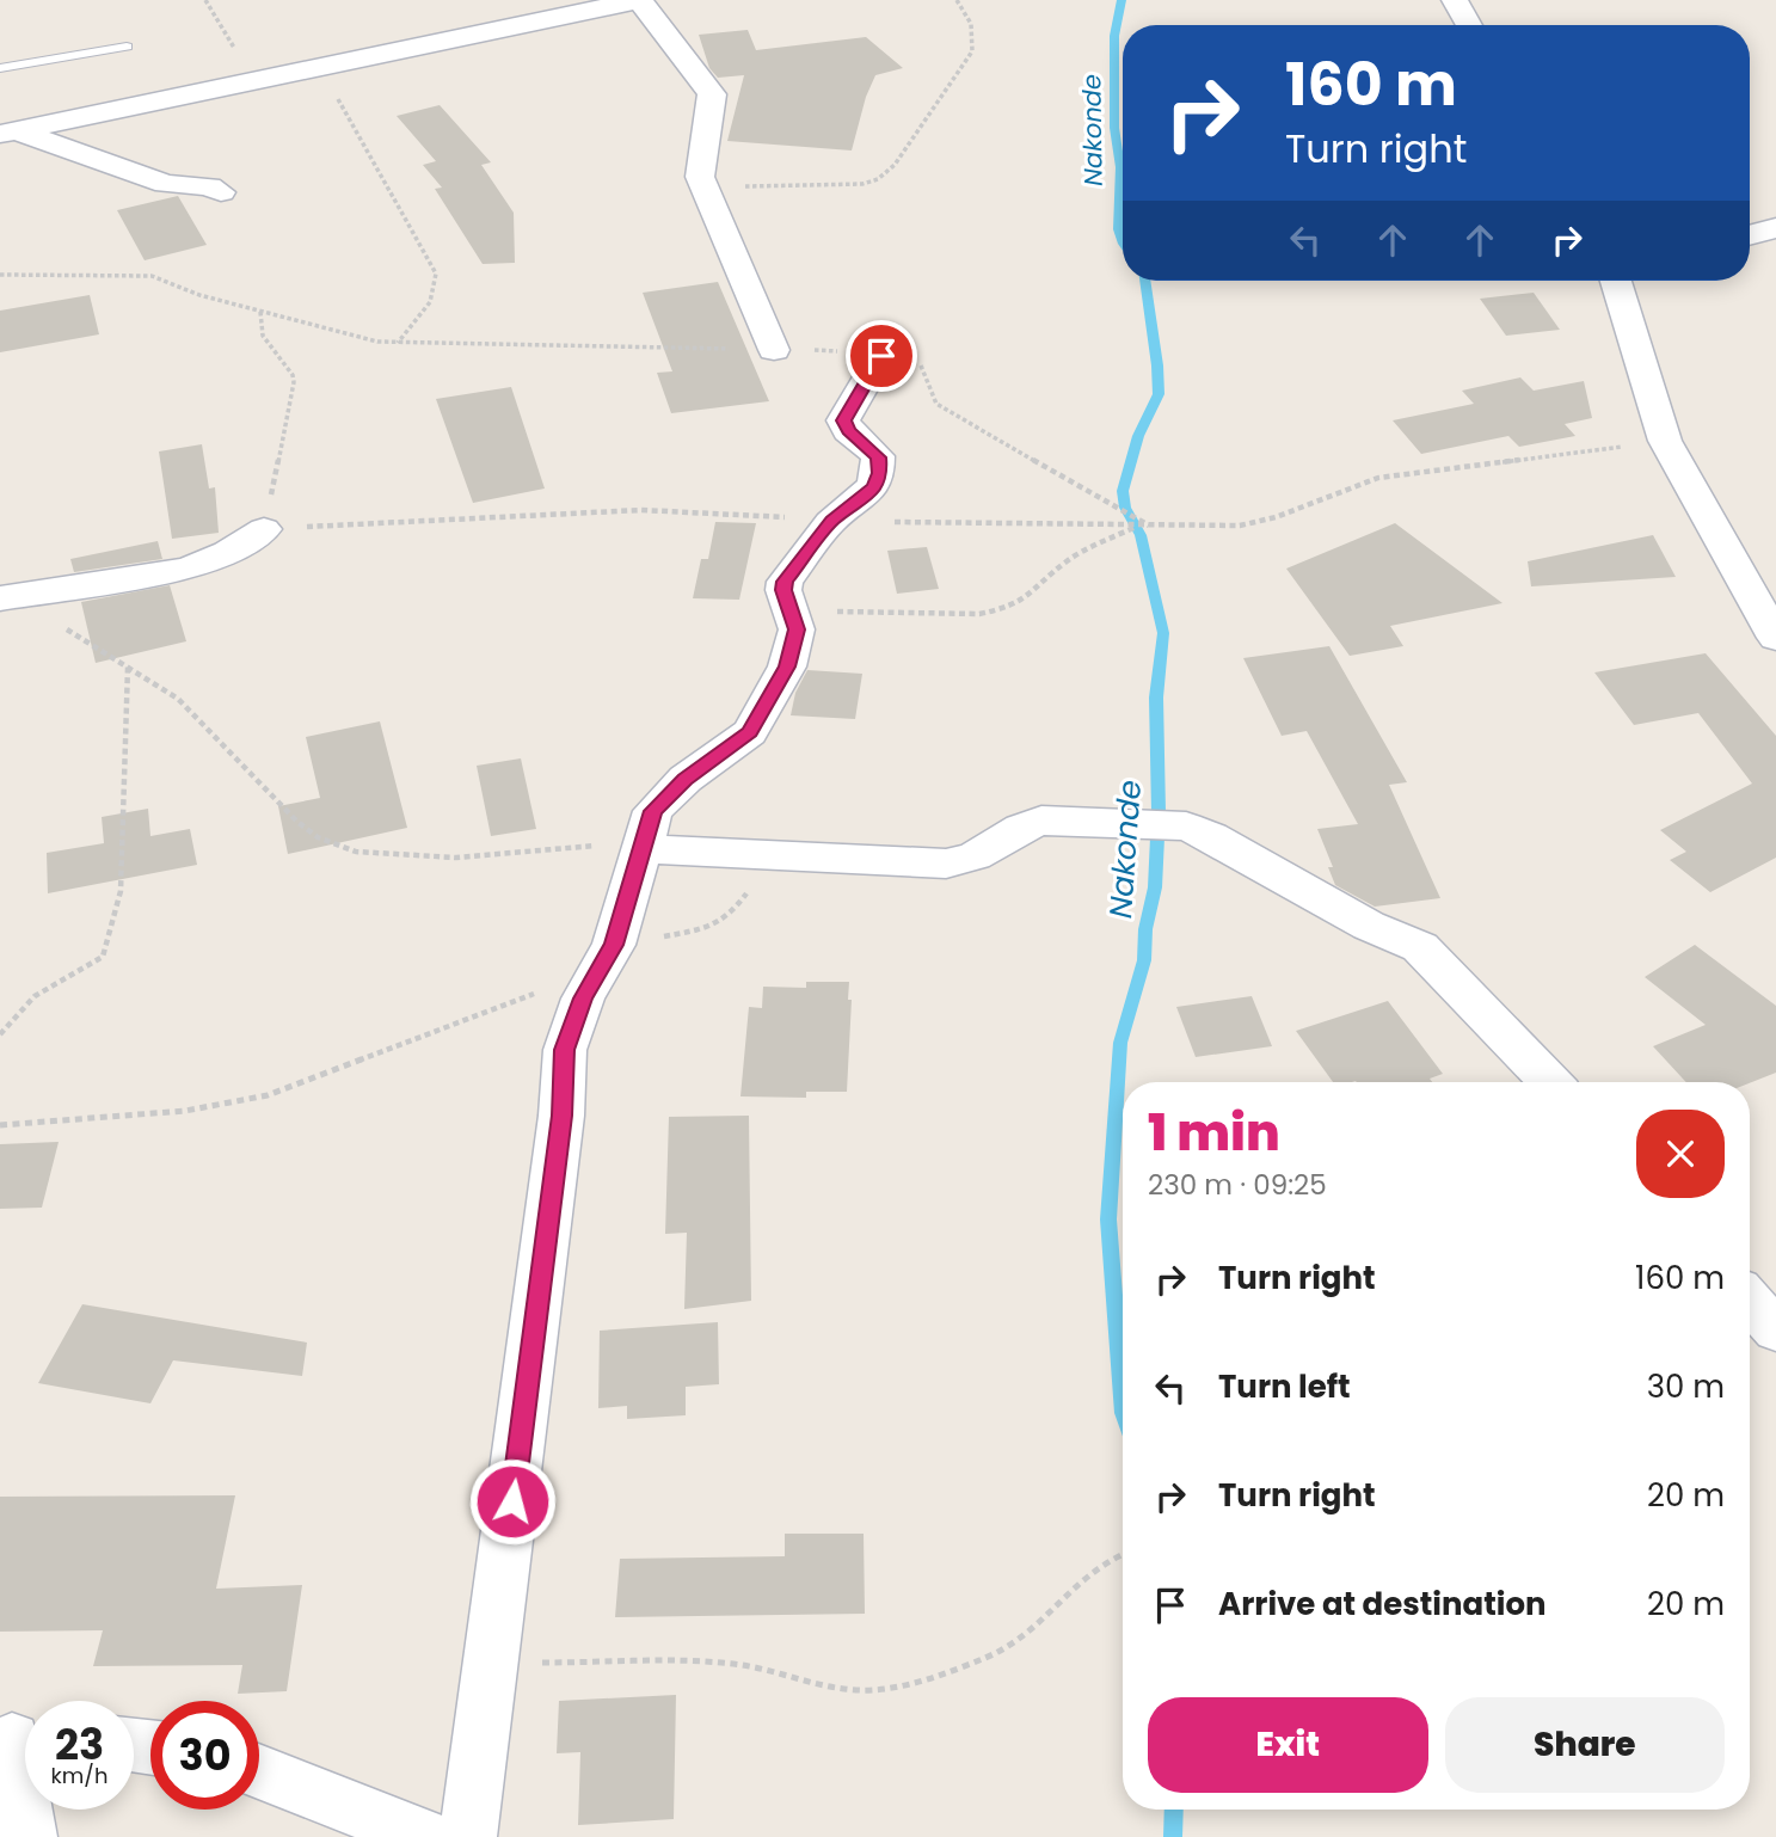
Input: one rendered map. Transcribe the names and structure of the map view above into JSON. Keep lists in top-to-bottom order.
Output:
{
  "water": ["Nakonde"],
  "page": {
    "turn": ["160 m", "Turn right"],
    "heading": ["1 min", "230 m · 09:25"],
    "list": [
      {
        "name": "Turn right",
        "value": "160 m"
      },
      {
        "name": "Turn left",
        "value": "30 m"
      },
      {
        "name": "Turn right",
        "value": "20 m"
      },
      {
        "name": "Arrive at destination",
        "value": "20 m"
      }
    ],
    "buttons": ["Exit", "Share"],
    "speed": "23 km/h",
    "limit": "30"
  }
}
